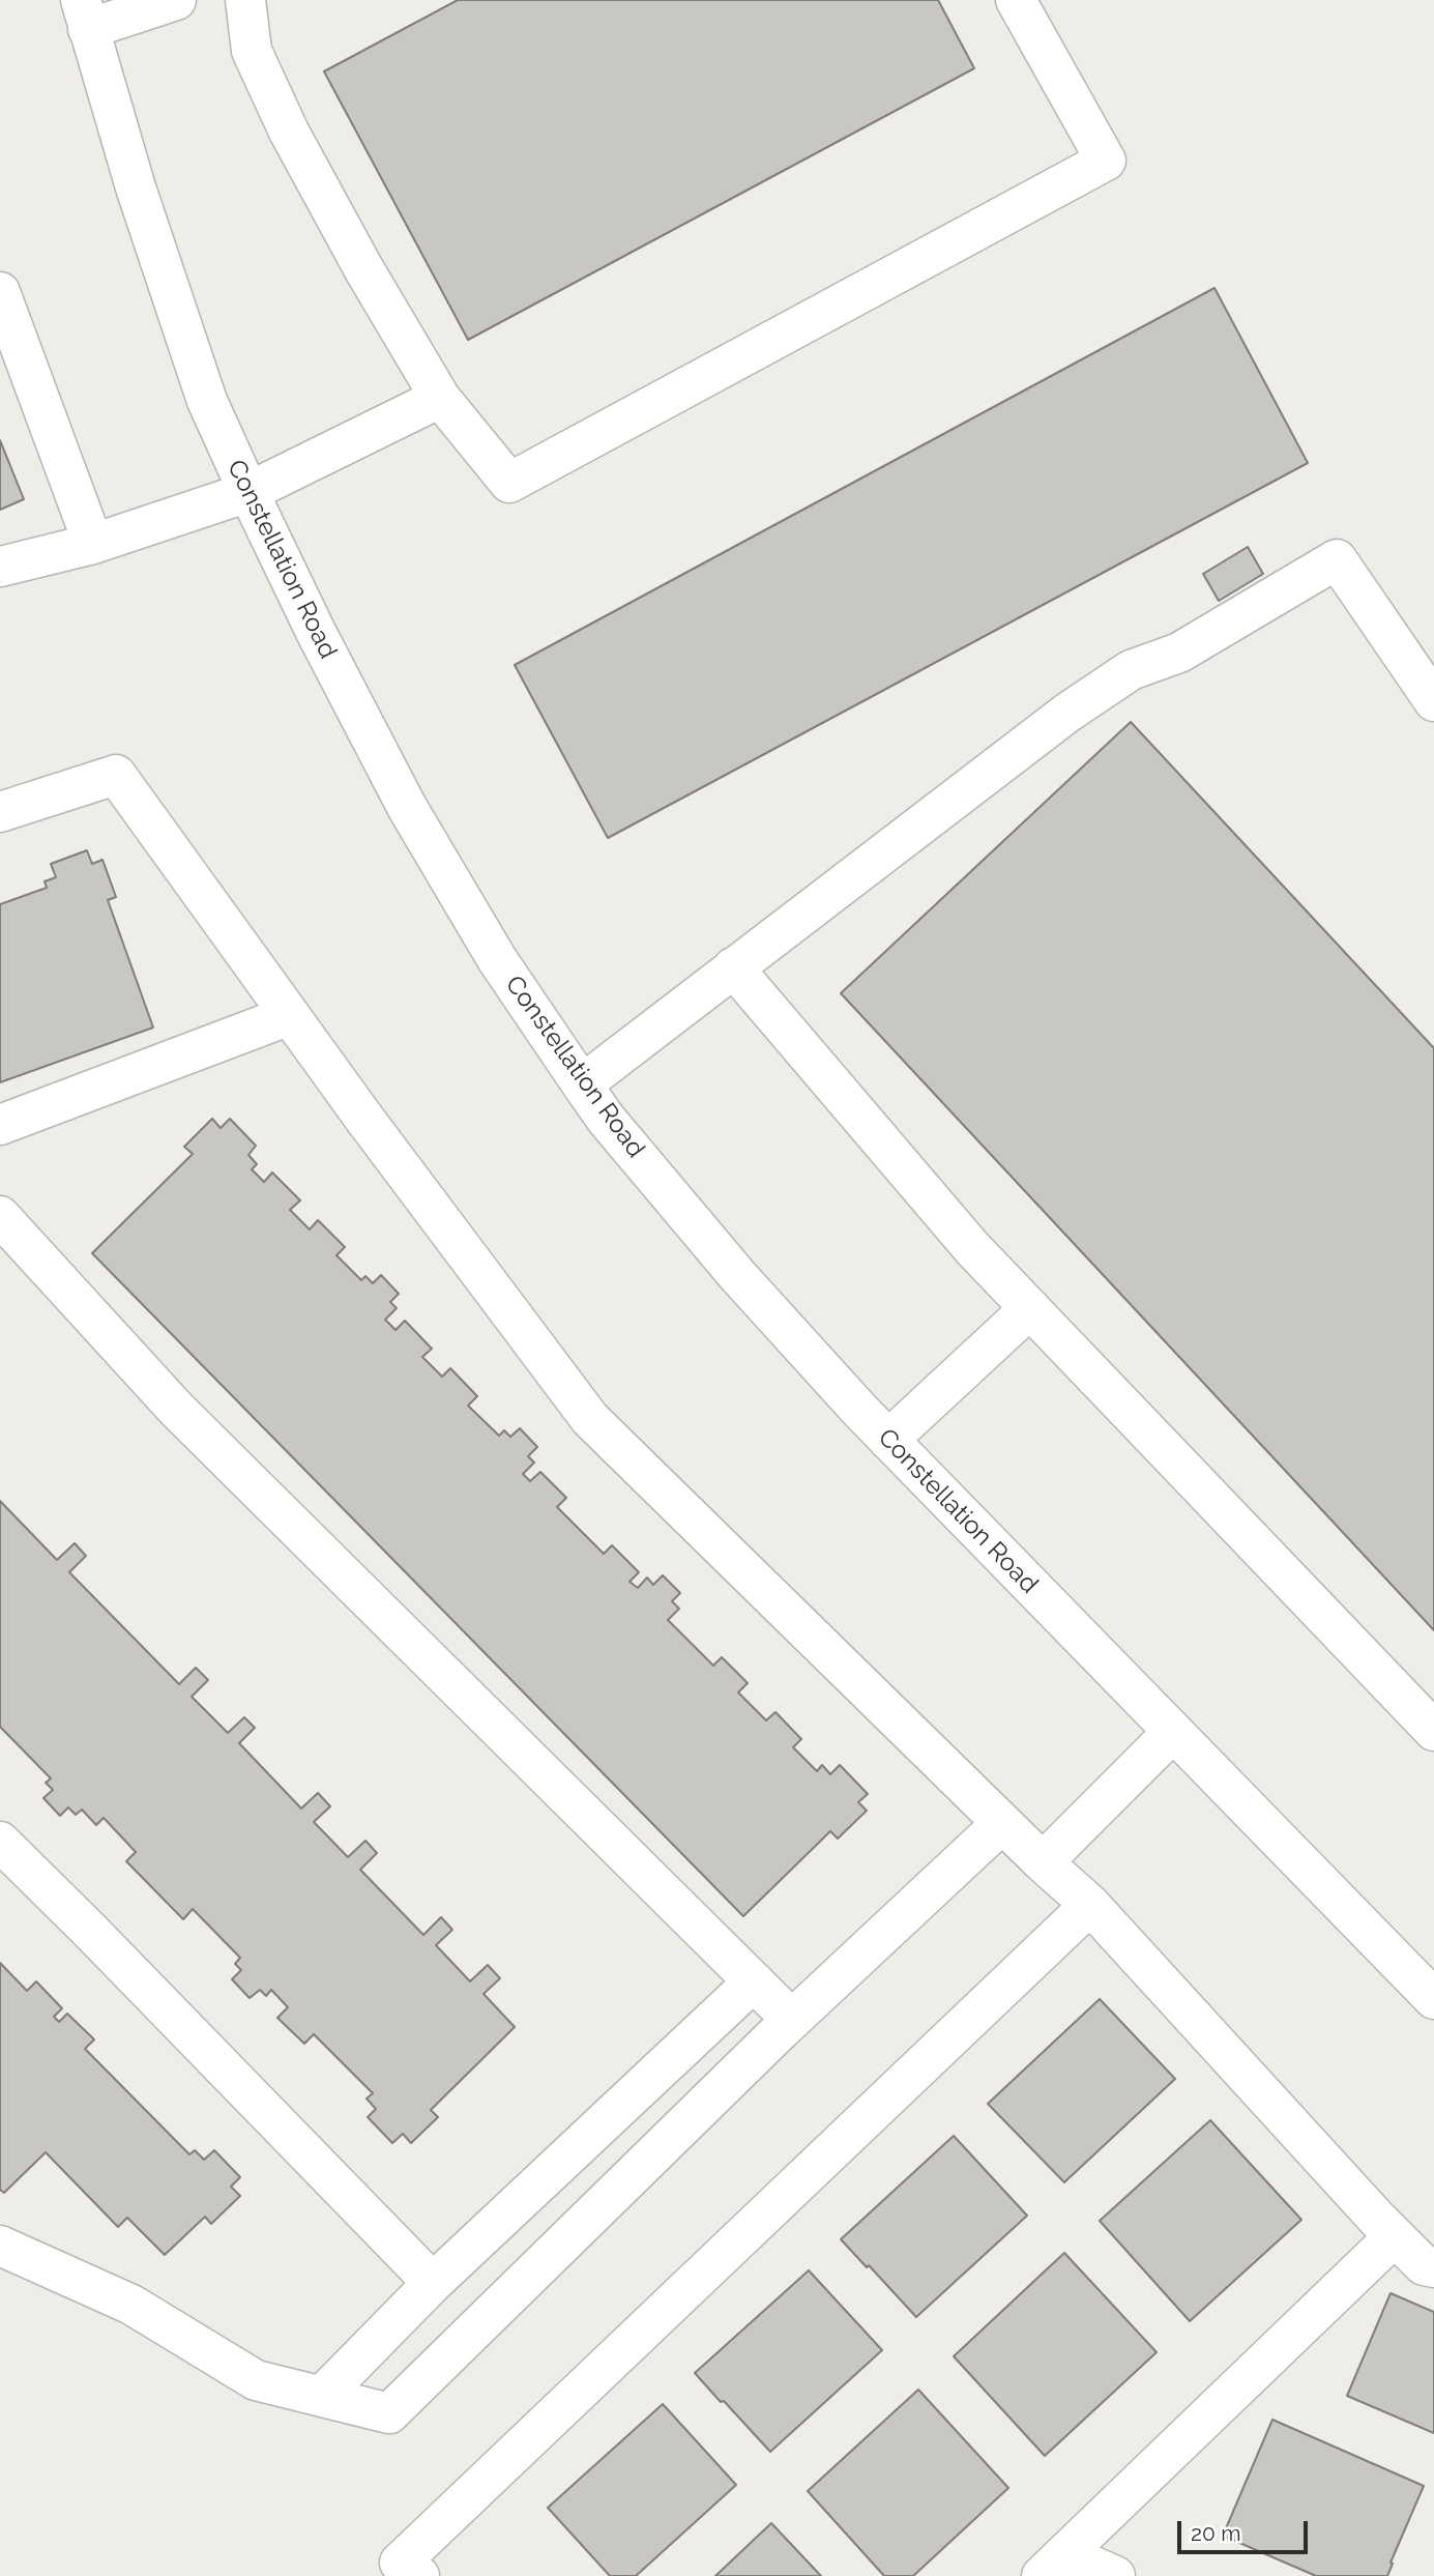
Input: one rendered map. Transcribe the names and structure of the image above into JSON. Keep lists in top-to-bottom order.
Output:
{
  "streets": {
    "street": ["Constellation Road"]
  },
  "scale_bar": "20 m"
}
